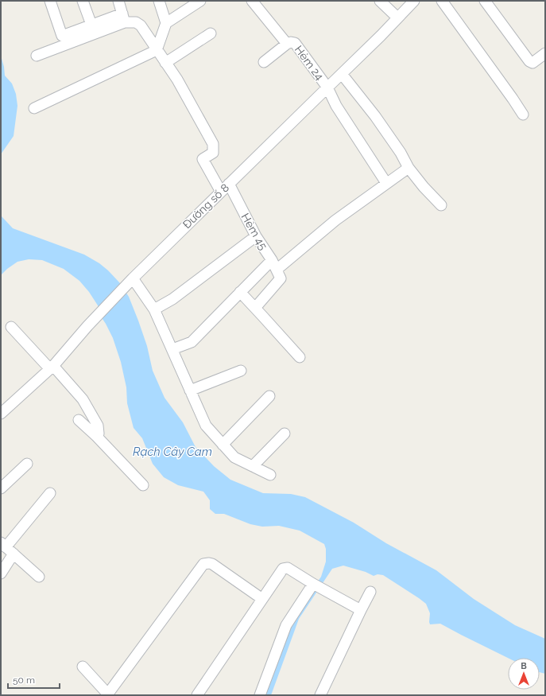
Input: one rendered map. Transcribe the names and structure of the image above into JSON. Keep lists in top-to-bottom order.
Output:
{
  "streets": {
    "street": ["Hẻm 24", "Đường số 8", "Hẻm 45"]
  },
  "crossings": [
    ["Hẻm 24", "Đường số 8"],
    ["Đường số 8", "Hẻm 45"]
  ],
  "water": ["Rạch Cây Cam"],
  "scale_bar": "50 m",
  "north": "top"
}
